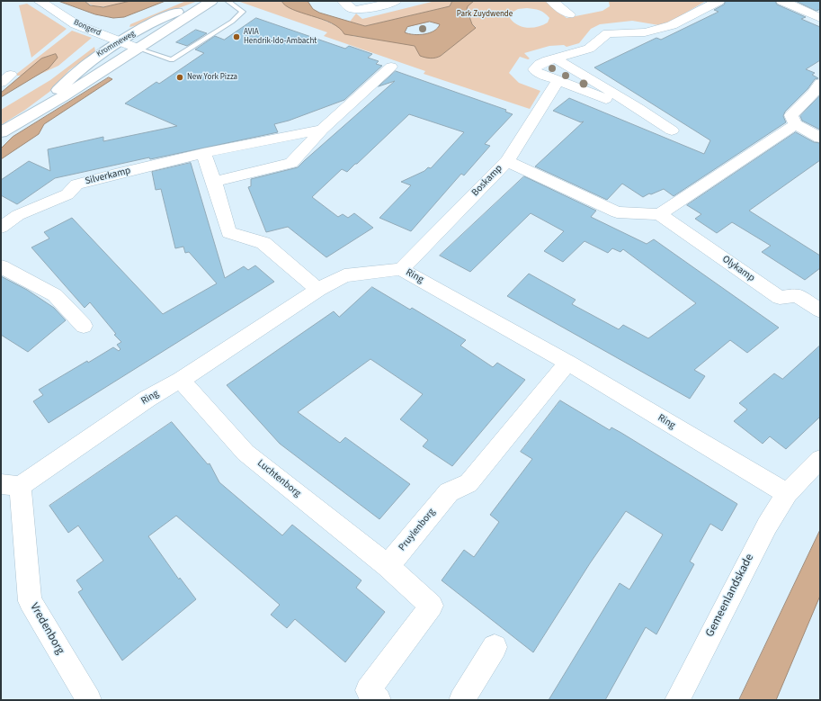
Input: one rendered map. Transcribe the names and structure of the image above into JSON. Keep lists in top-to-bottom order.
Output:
{
  "streets": {
    "street": [
      "Bongerd",
      "Krommeweg",
      "Silverkamp",
      "Boskamp",
      "Olykamp",
      "Ring",
      "Luchtenborg",
      "Pruylenborg",
      "Gemeenlandskade",
      "Vredenborg"
    ]
  },
  "crossings": [
    ["Bongerd", "Krommeweg"],
    ["Boskamp", "Ring"],
    ["Ring", "Luchtenborg"],
    ["Ring", "Pruylenborg"],
    ["Ring", "Gemeenlandskade"],
    ["Ring", "Vredenborg"],
    ["Luchtenborg", "Pruylenborg"]
  ],
  "parks": ["Park Zuydwende"],
  "places": ["AVIA Hendrik-Ido-Ambacht", "New York Pizza"]
}
